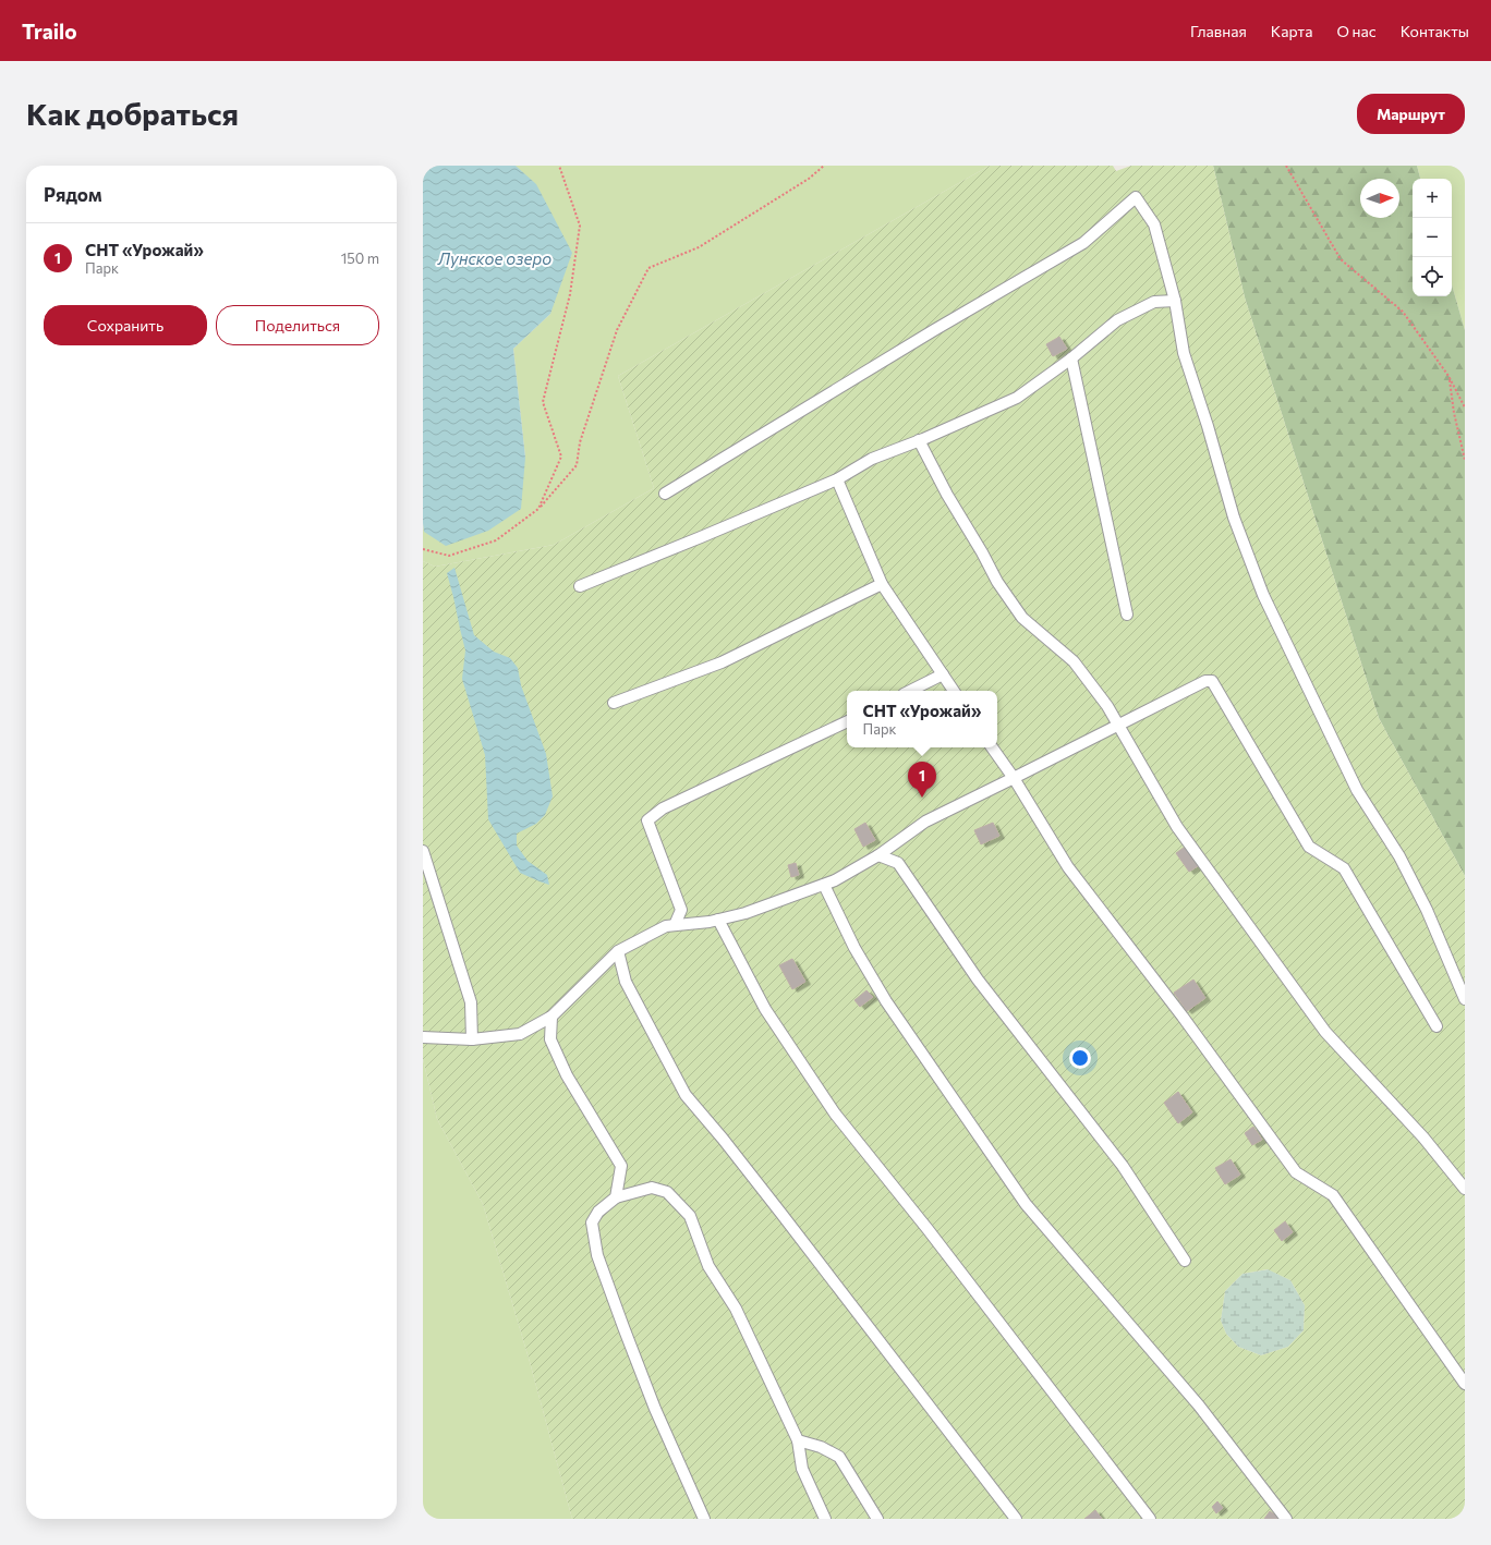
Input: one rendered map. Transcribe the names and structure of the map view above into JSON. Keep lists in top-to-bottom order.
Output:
{
  "water": ["Лунское озеро"],
  "north": "right",
  "page": {
    "header": "Trailo",
    "nav": [
      "Главная",
      "Карта",
      "О нас",
      "Контакты"
    ],
    "buttons": [
      "Маршрут",
      ["Сохранить", "Поделиться"]
    ],
    "title": "Как добраться",
    "heading": "Рядом",
    "map_buttons": ["+", "−"],
    "list": [
      {
        "mark": "1",
        "name": "СНТ «Урожай»",
        "note": "Парк",
        "value": "150 m"
      }
    ],
    "popup": ["СНТ «Урожай»", "Парк"],
    "pins": "1"
  }
}
